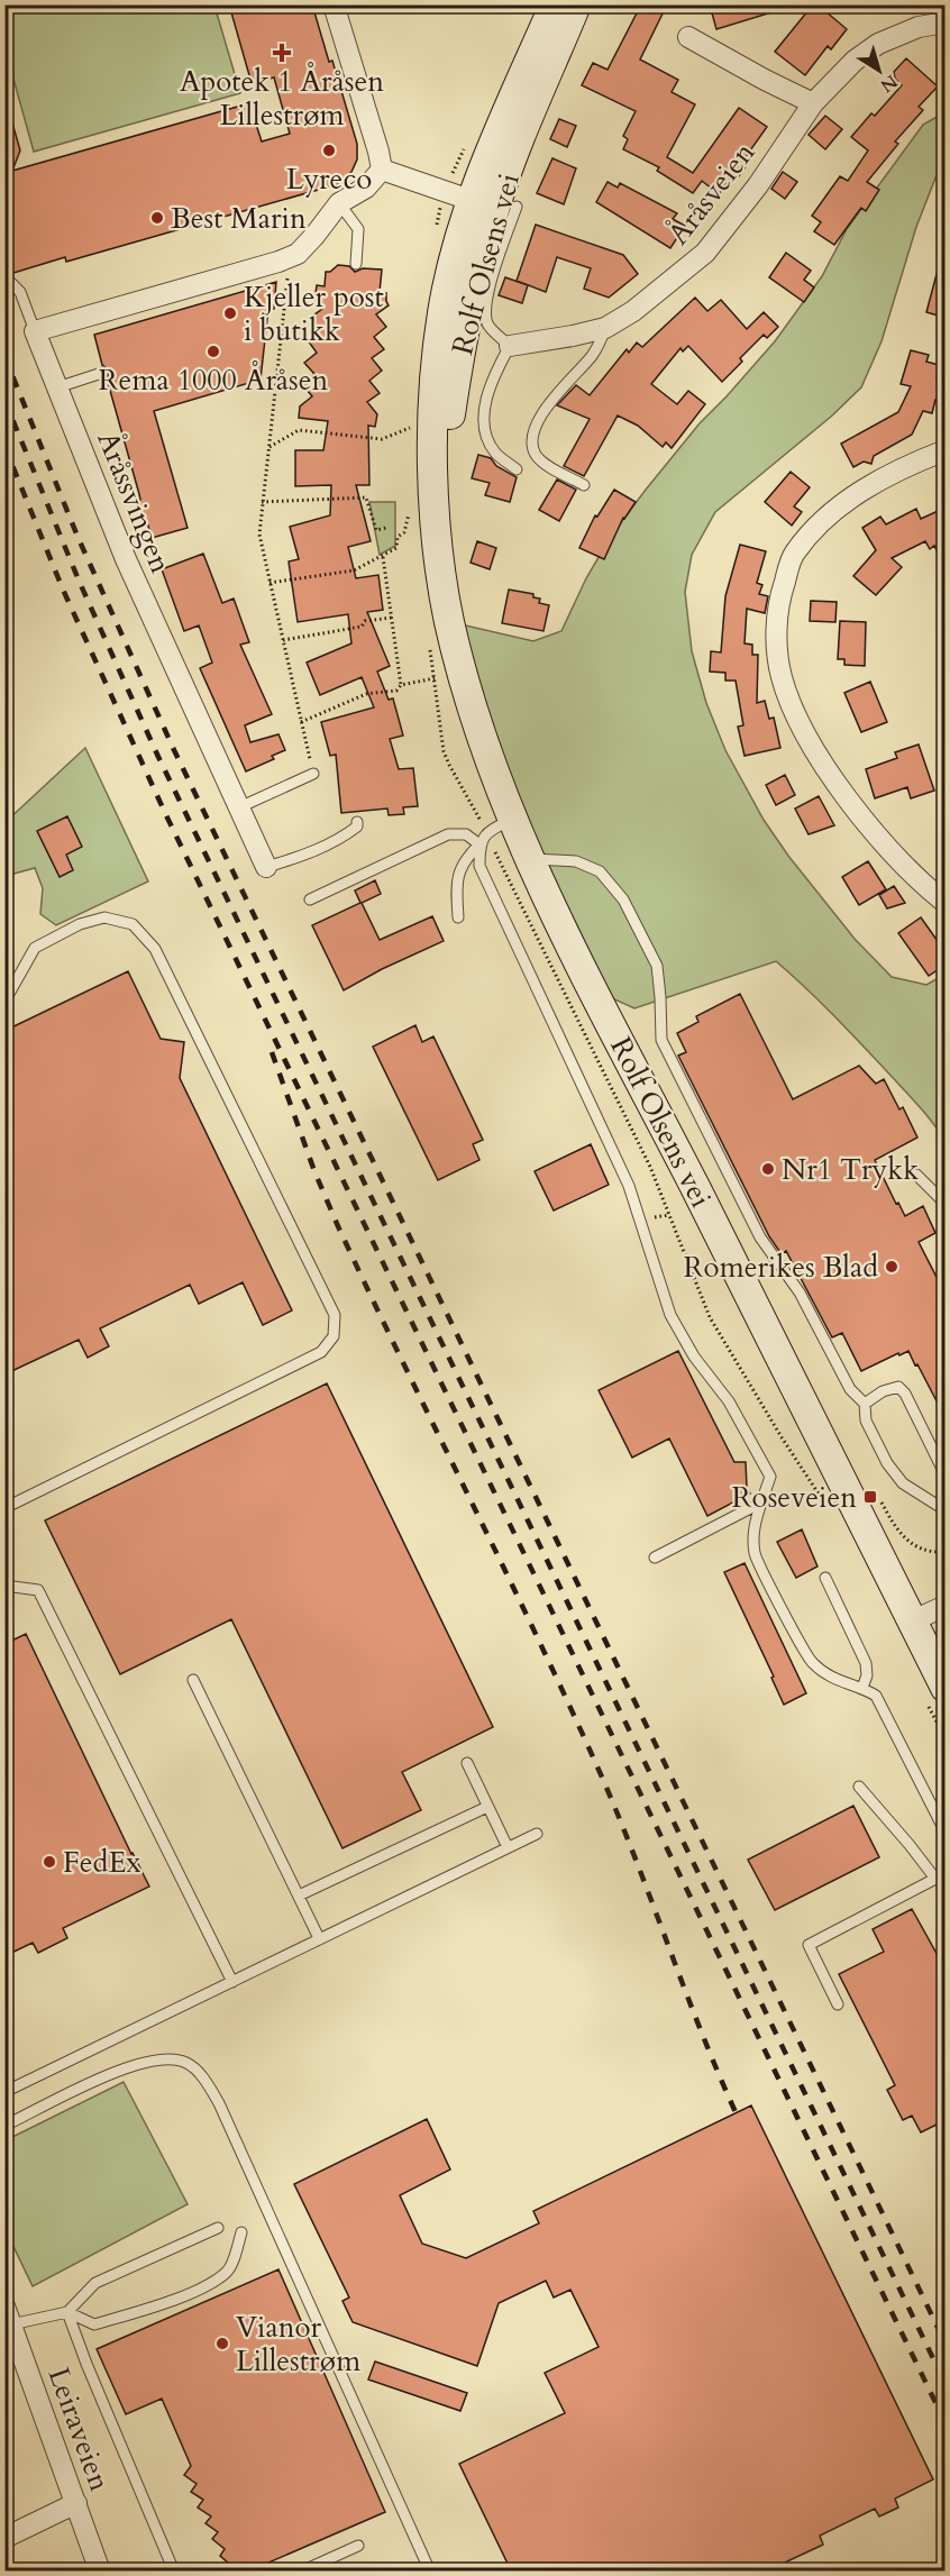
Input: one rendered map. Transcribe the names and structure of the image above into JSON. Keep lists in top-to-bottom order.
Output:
{
  "streets": {
    "main road": ["Rolf Olsens vei"],
    "street": ["Åråsveien", "Åråssvingen", "Leiraveien"]
  },
  "places": {
    "health": ["Apotek 1 Åråsen Lillestrøm"],
    "other": [
      "Lyreco",
      "Best Marin",
      "Kjeller post i butikk",
      "Rema 1000 Åråsen",
      "Nr1 Trykk",
      "Romerikes Blad",
      "FedEx",
      "Vianor Lillestrøm"
    ],
    "transit": ["Roseveien"]
  },
  "north": "bottom right"
}
